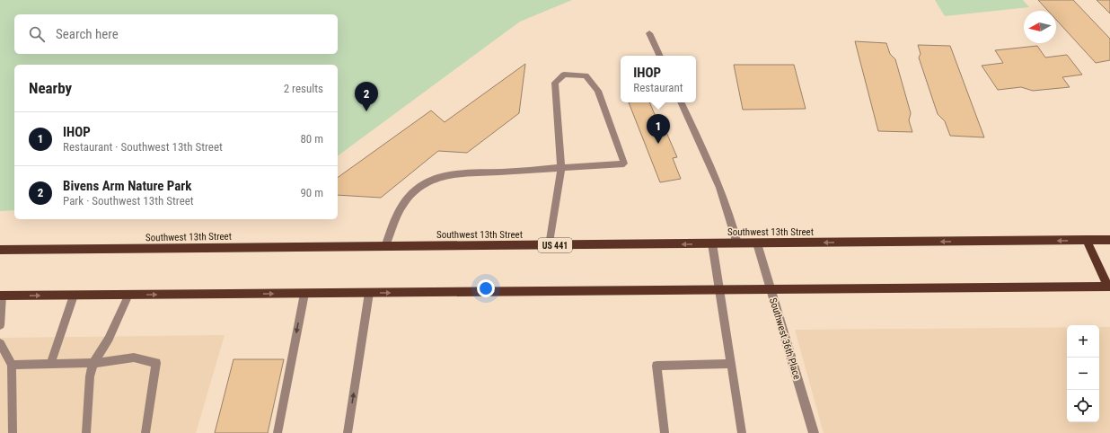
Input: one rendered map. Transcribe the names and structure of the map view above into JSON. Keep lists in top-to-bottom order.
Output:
{
  "streets": {
    "main road": ["Southwest 13th Street", "US 441"],
    "street": ["Southwest 36th Place"]
  },
  "crossings": [
    ["Southwest 13th Street", "Southwest 36th Place"]
  ],
  "north": "left",
  "page": {
    "search": "Search here",
    "popup": ["IHOP", "Restaurant"],
    "heading": ["Nearby", "2 results"],
    "pins": ["2", "1"],
    "list": [
      {
        "mark": "1",
        "name": "IHOP",
        "note": "Restaurant · Southwest 13th Street",
        "value": "80 m"
      },
      {
        "mark": "2",
        "name": "Bivens Arm Nature Park",
        "note": "Park · Southwest 13th Street",
        "value": "90 m"
      }
    ],
    "map_buttons": ["+", "−"]
  }
}
